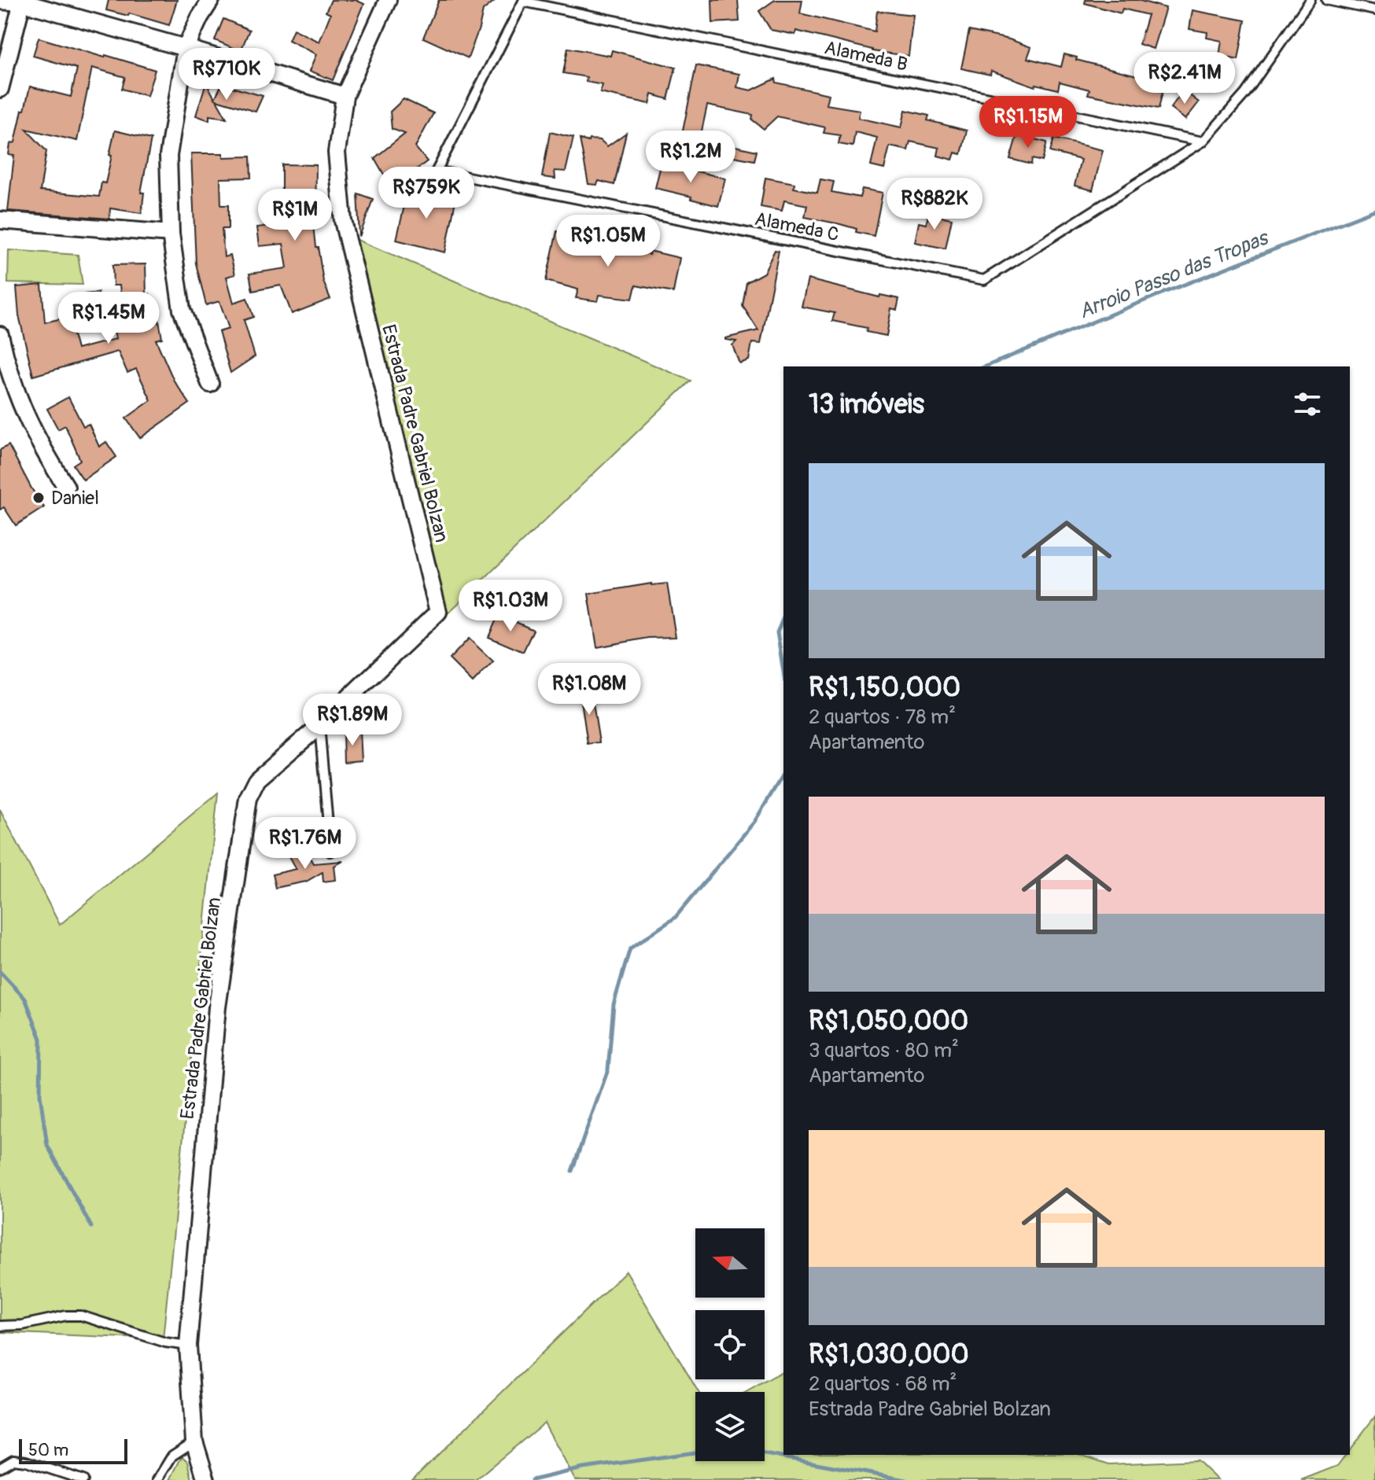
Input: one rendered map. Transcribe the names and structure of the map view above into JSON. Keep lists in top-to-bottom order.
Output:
{
  "streets": {
    "street": ["Estrada Padre Gabriel Bolzan"],
    "lane": ["Alameda B", "Alameda C"]
  },
  "crossings": [
    ["Alameda B", "Alameda C"]
  ],
  "water": ["Arroio Passo das Tropas"],
  "places": ["Daniel"],
  "scale_bar": "50 m",
  "north": "left",
  "page": {
    "price": [
      "R$710K",
      "R$2.41M",
      "R$1.15M",
      "R$1.2M",
      "R$759K",
      "R$882K",
      "R$1M",
      "R$1.05M",
      "R$1.45M",
      "R$1.03M",
      "R$1.08M",
      "R$1.89M",
      "R$1.76M"
    ],
    "heading": "13 imóveis",
    "list": [
      {
        "name": "R$1,150,000",
        "note": "2 quartos · 78 m² · Apartamento"
      },
      {
        "name": "R$1,050,000",
        "note": "3 quartos · 80 m² · Apartamento"
      },
      {
        "name": "R$1,030,000",
        "note": "2 quartos · 68 m² · Estrada Padre Gabriel Bolzan"
      }
    ],
    "scale": "50 m"
  }
}
